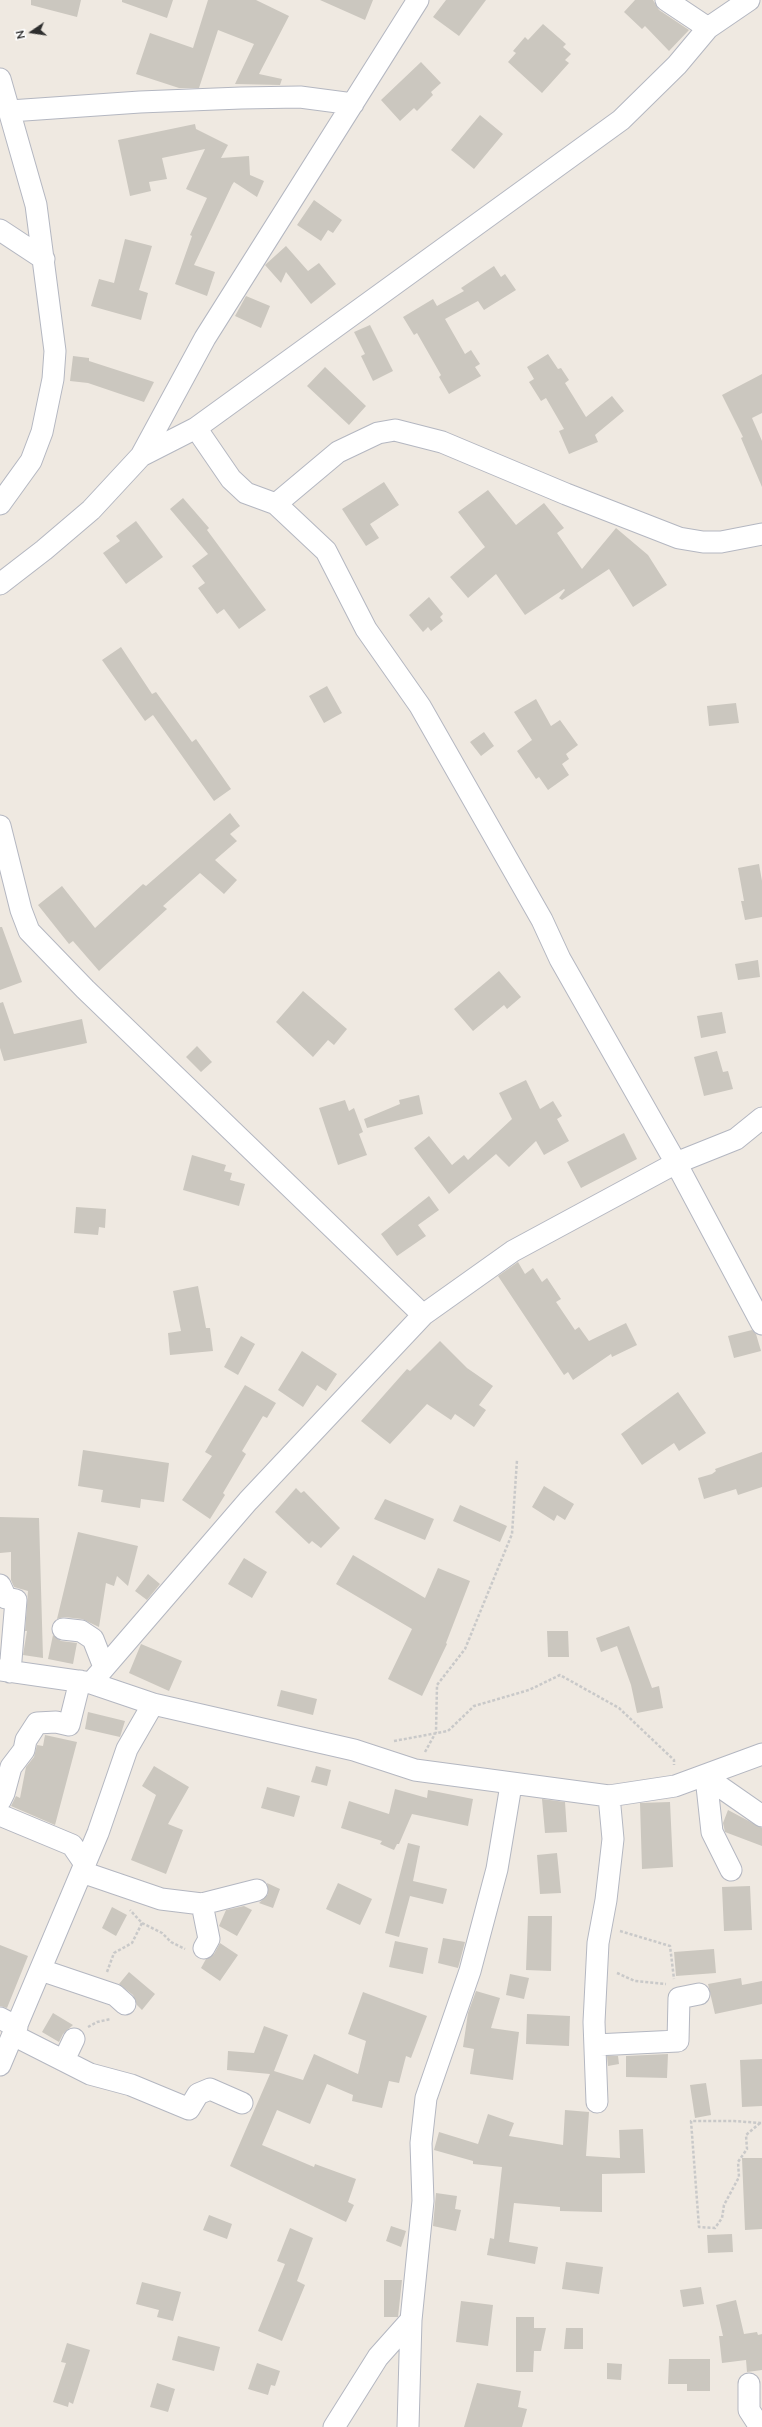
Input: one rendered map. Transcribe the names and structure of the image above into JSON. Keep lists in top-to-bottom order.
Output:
{
  "north": "left"
}
